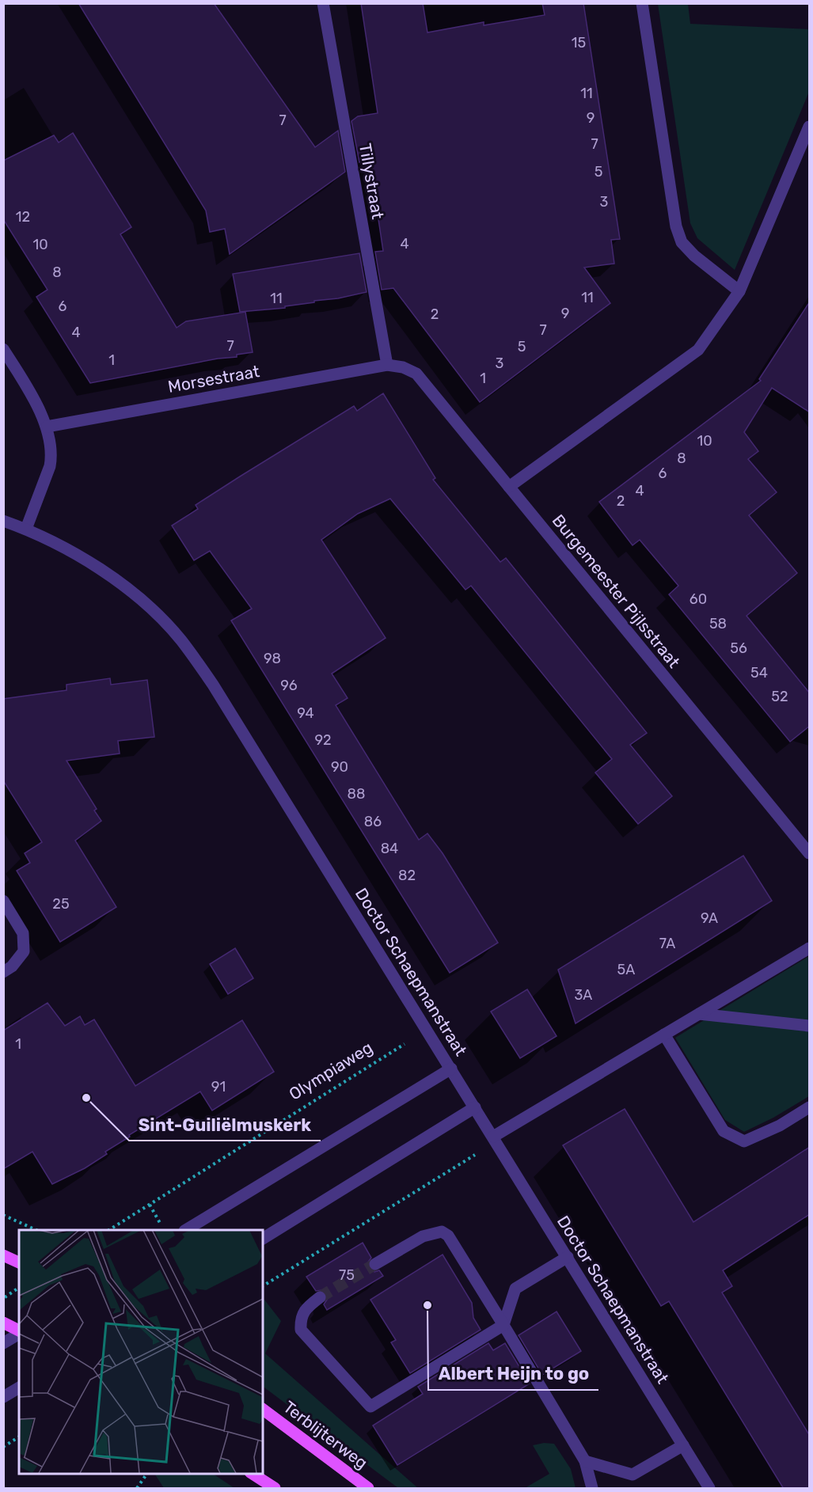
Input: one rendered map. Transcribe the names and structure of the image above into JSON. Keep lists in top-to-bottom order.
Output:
{
  "streets": {
    "main road": ["Terblijterweg"],
    "street": [
      "Tillystraat",
      "Morsestraat",
      "Burgemeester Pijlsstraat",
      "Doctor Schaepmanstraat"
    ],
    "path": ["Olympiaweg"]
  },
  "crossings": [
    ["Tillystraat", "Morsestraat"],
    ["Tillystraat", "Burgemeester Pijlsstraat"],
    ["Morsestraat", "Burgemeester Pijlsstraat"],
    ["Doctor Schaepmanstraat", "Olympiaweg"]
  ],
  "places": ["Sint-Guiliëlmuskerk", "Albert Heijn to go"],
  "house_numbers": [
    "15",
    "11",
    "9",
    "7",
    "7",
    "5",
    "3",
    "12",
    "4",
    "10",
    "8",
    "11",
    "11",
    "6",
    "9",
    "2",
    "7",
    "4",
    "7",
    "5",
    "1",
    "3",
    "1",
    "10",
    "8",
    "6",
    "4",
    "2",
    "60",
    "58",
    "56",
    "98",
    "54",
    "96",
    "52",
    "94",
    "92",
    "90",
    "88",
    "86",
    "84",
    "82",
    "25",
    "9A",
    "7A",
    "5A",
    "3A",
    "1",
    "91",
    "75"
  ]
}
